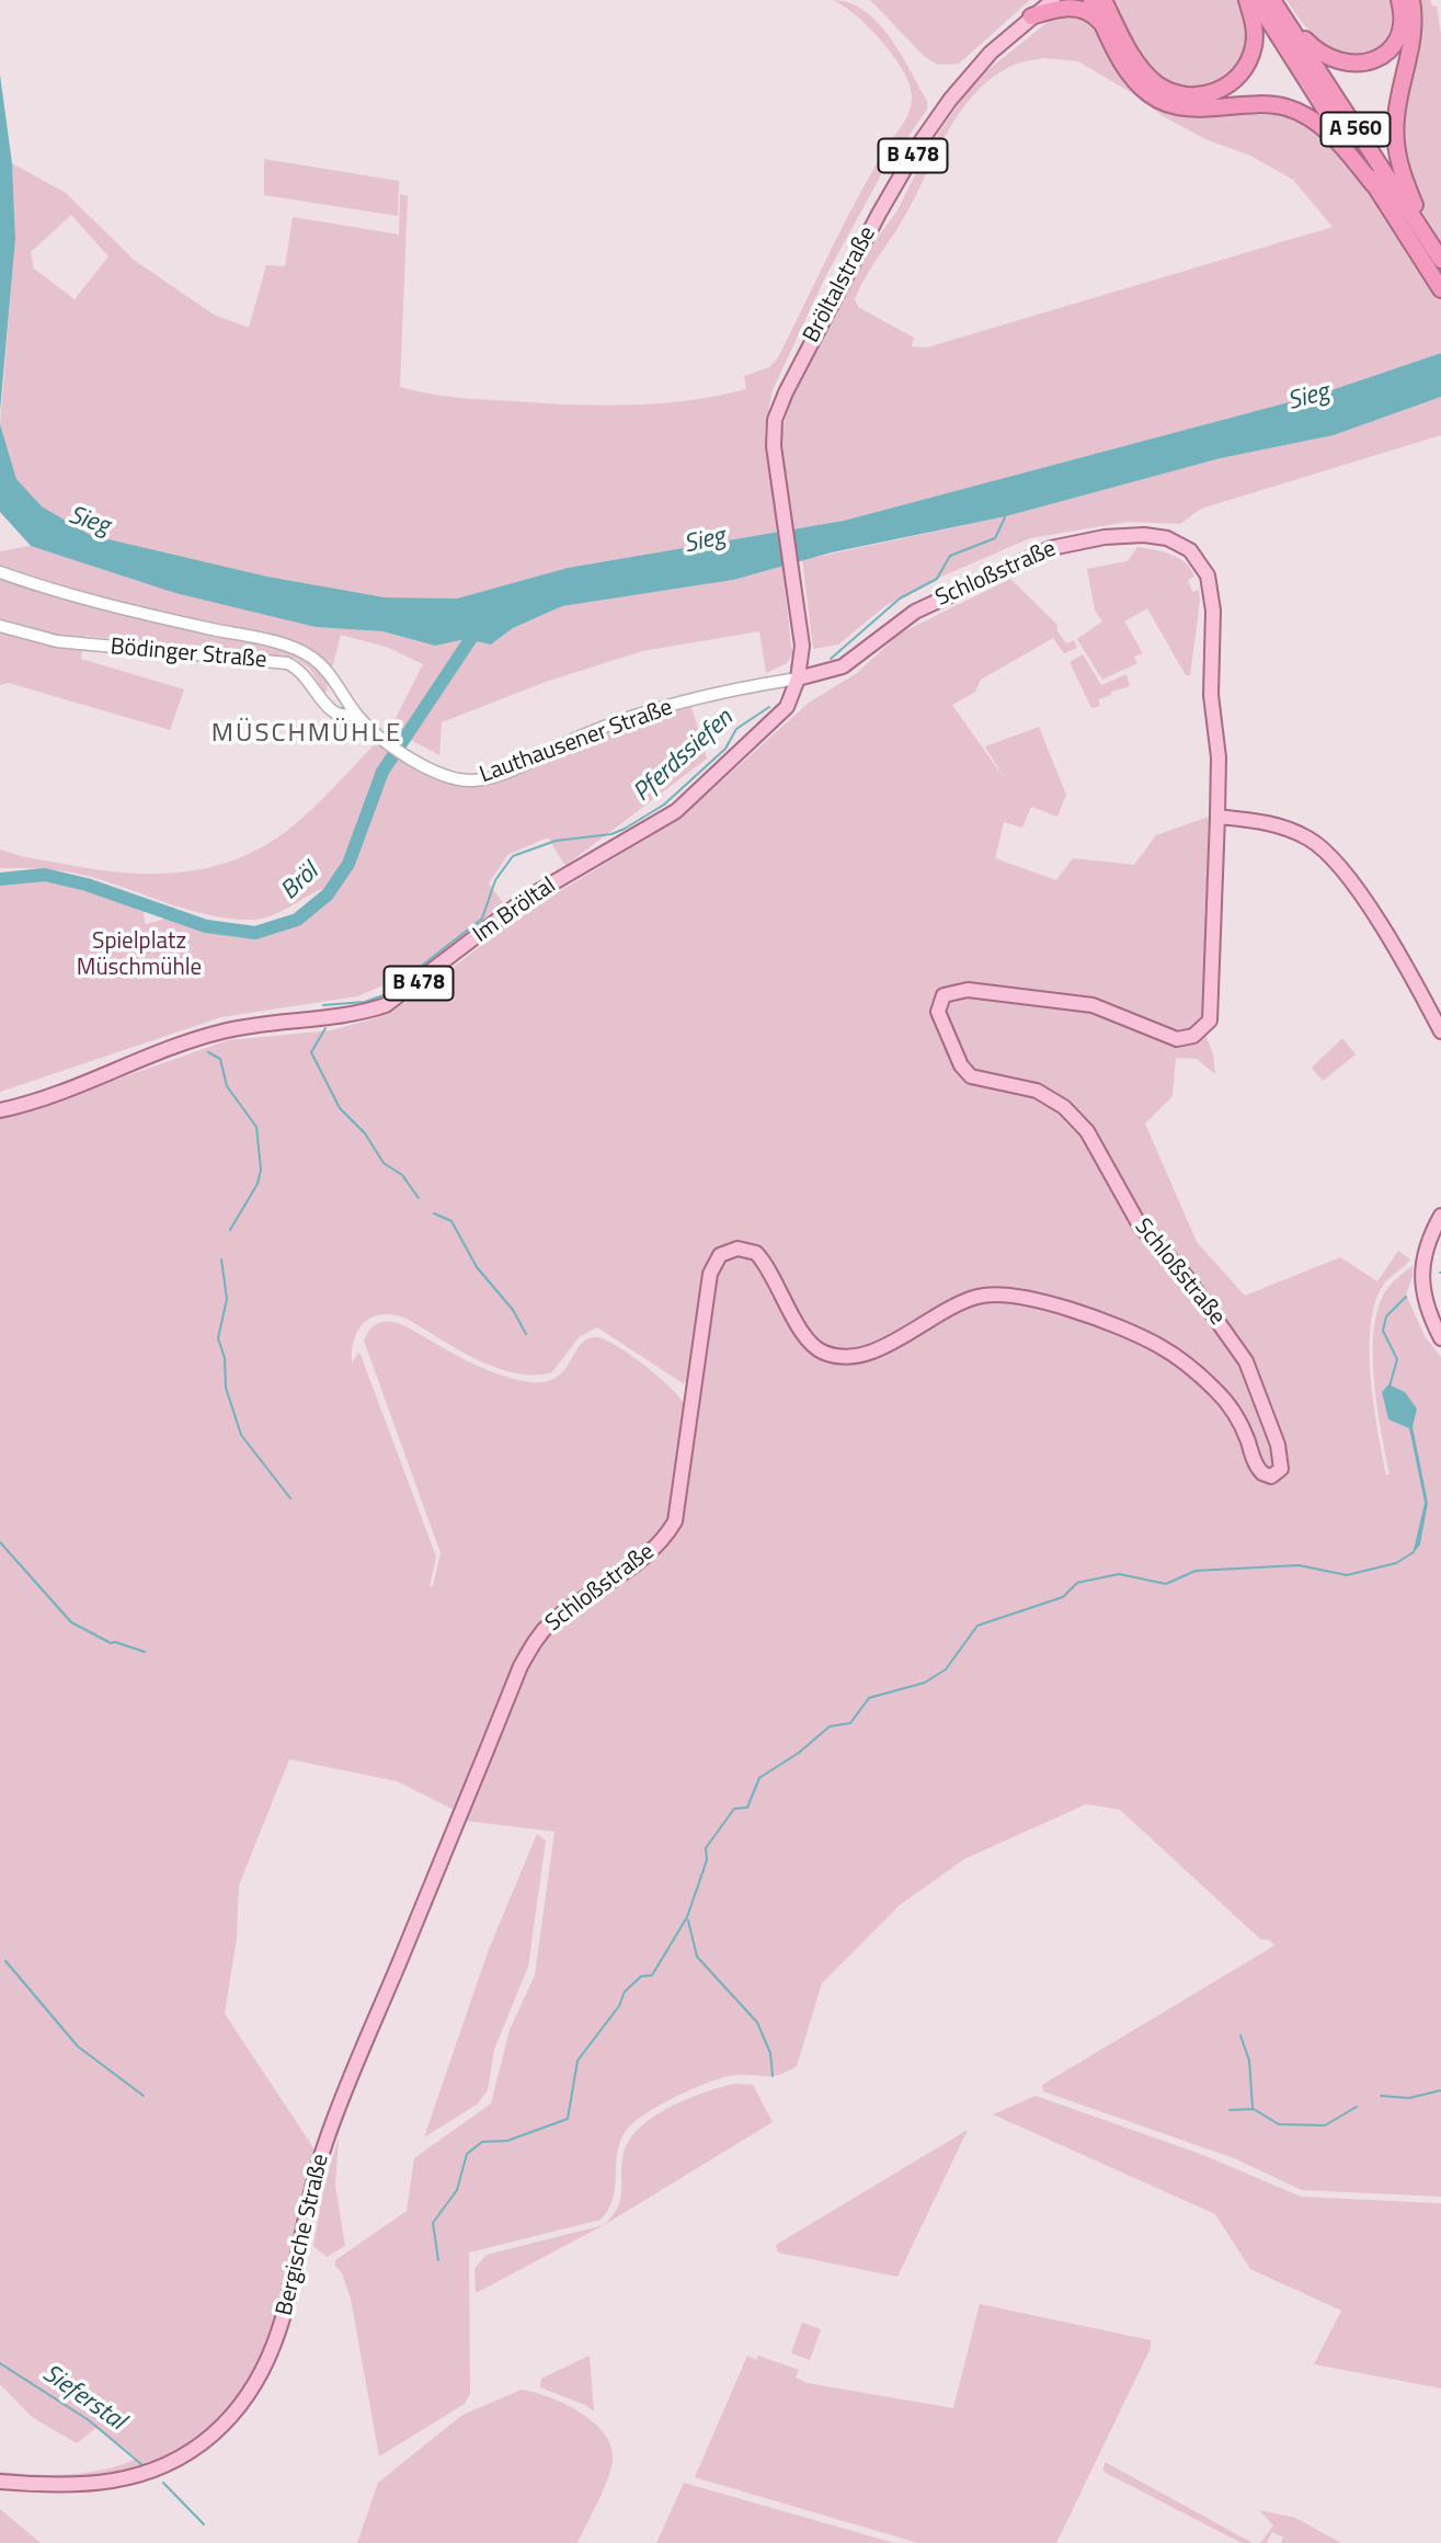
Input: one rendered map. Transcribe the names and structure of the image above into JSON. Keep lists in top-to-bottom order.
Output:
{
  "streets": {
    "highway": ["A 560"],
    "main road": [
      "B 478",
      "Bröltalstraße",
      "Schloßstraße",
      "Im Bröltal",
      "Bergische Straße"
    ],
    "street": ["Bödinger Straße", "Lauthausener Straße"]
  },
  "crossings": [
    ["Bröltalstraße", "Im Bröltal"],
    ["Schloßstraße", "Lauthausener Straße"],
    ["Schloßstraße", "Im Bröltal"],
    ["Schloßstraße", "Bergische Straße"],
    ["Bödinger Straße", "Lauthausener Straße"],
    ["Lauthausener Straße", "Im Bröltal"]
  ],
  "districts": ["MÜSCHMÜHLE"],
  "water": [
    "Sieg",
    "Pferdssiefen",
    "Bröl",
    "Sieferstal"
  ],
  "parks": ["Spielplatz Müschmühle"]
}
